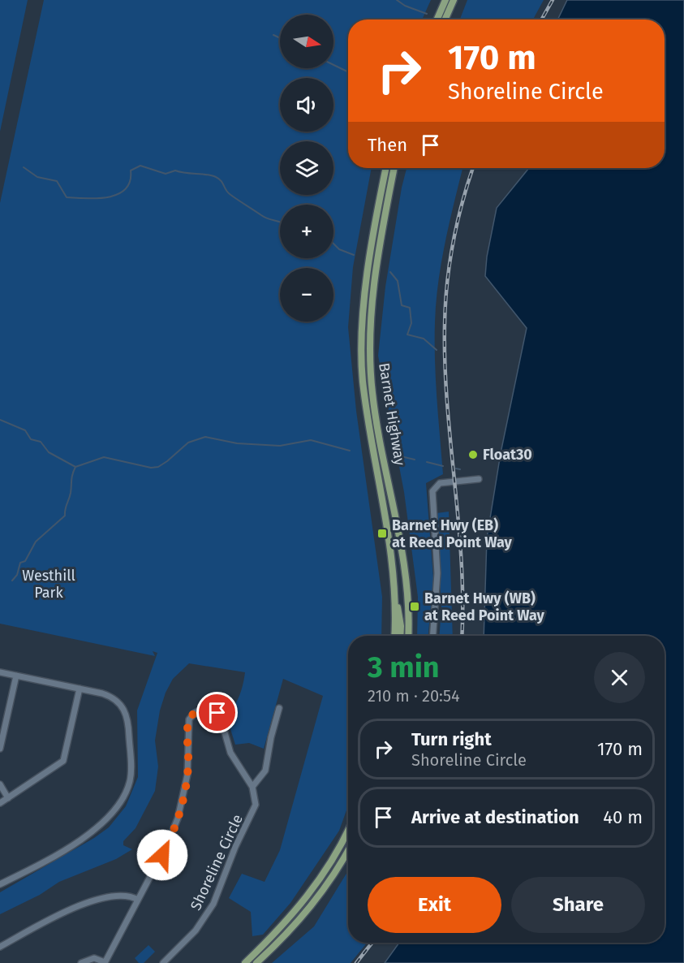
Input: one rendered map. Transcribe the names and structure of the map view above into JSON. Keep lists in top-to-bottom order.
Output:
{
  "streets": {
    "main road": ["Barnet Highway"],
    "street": ["Shoreline Circle"]
  },
  "parks": ["Westhill Park"],
  "places": {
    "other": ["Float30"],
    "transit": ["Barnet Hwy (EB) at Reed Point Way", "Barnet Hwy (WB) at Reed Point Way"]
  },
  "north": "right",
  "page": {
    "map_buttons": ["+", "−"],
    "turn": ["170 m", "Shoreline Circle"],
    "then": "Then",
    "heading": ["3 min", "210 m · 20:54"],
    "list": [
      {
        "name": "Turn right",
        "note": "Shoreline Circle",
        "value": "170 m"
      },
      {
        "name": "Arrive at destination",
        "value": "40 m"
      }
    ],
    "buttons": ["Exit", "Share"]
  }
}
